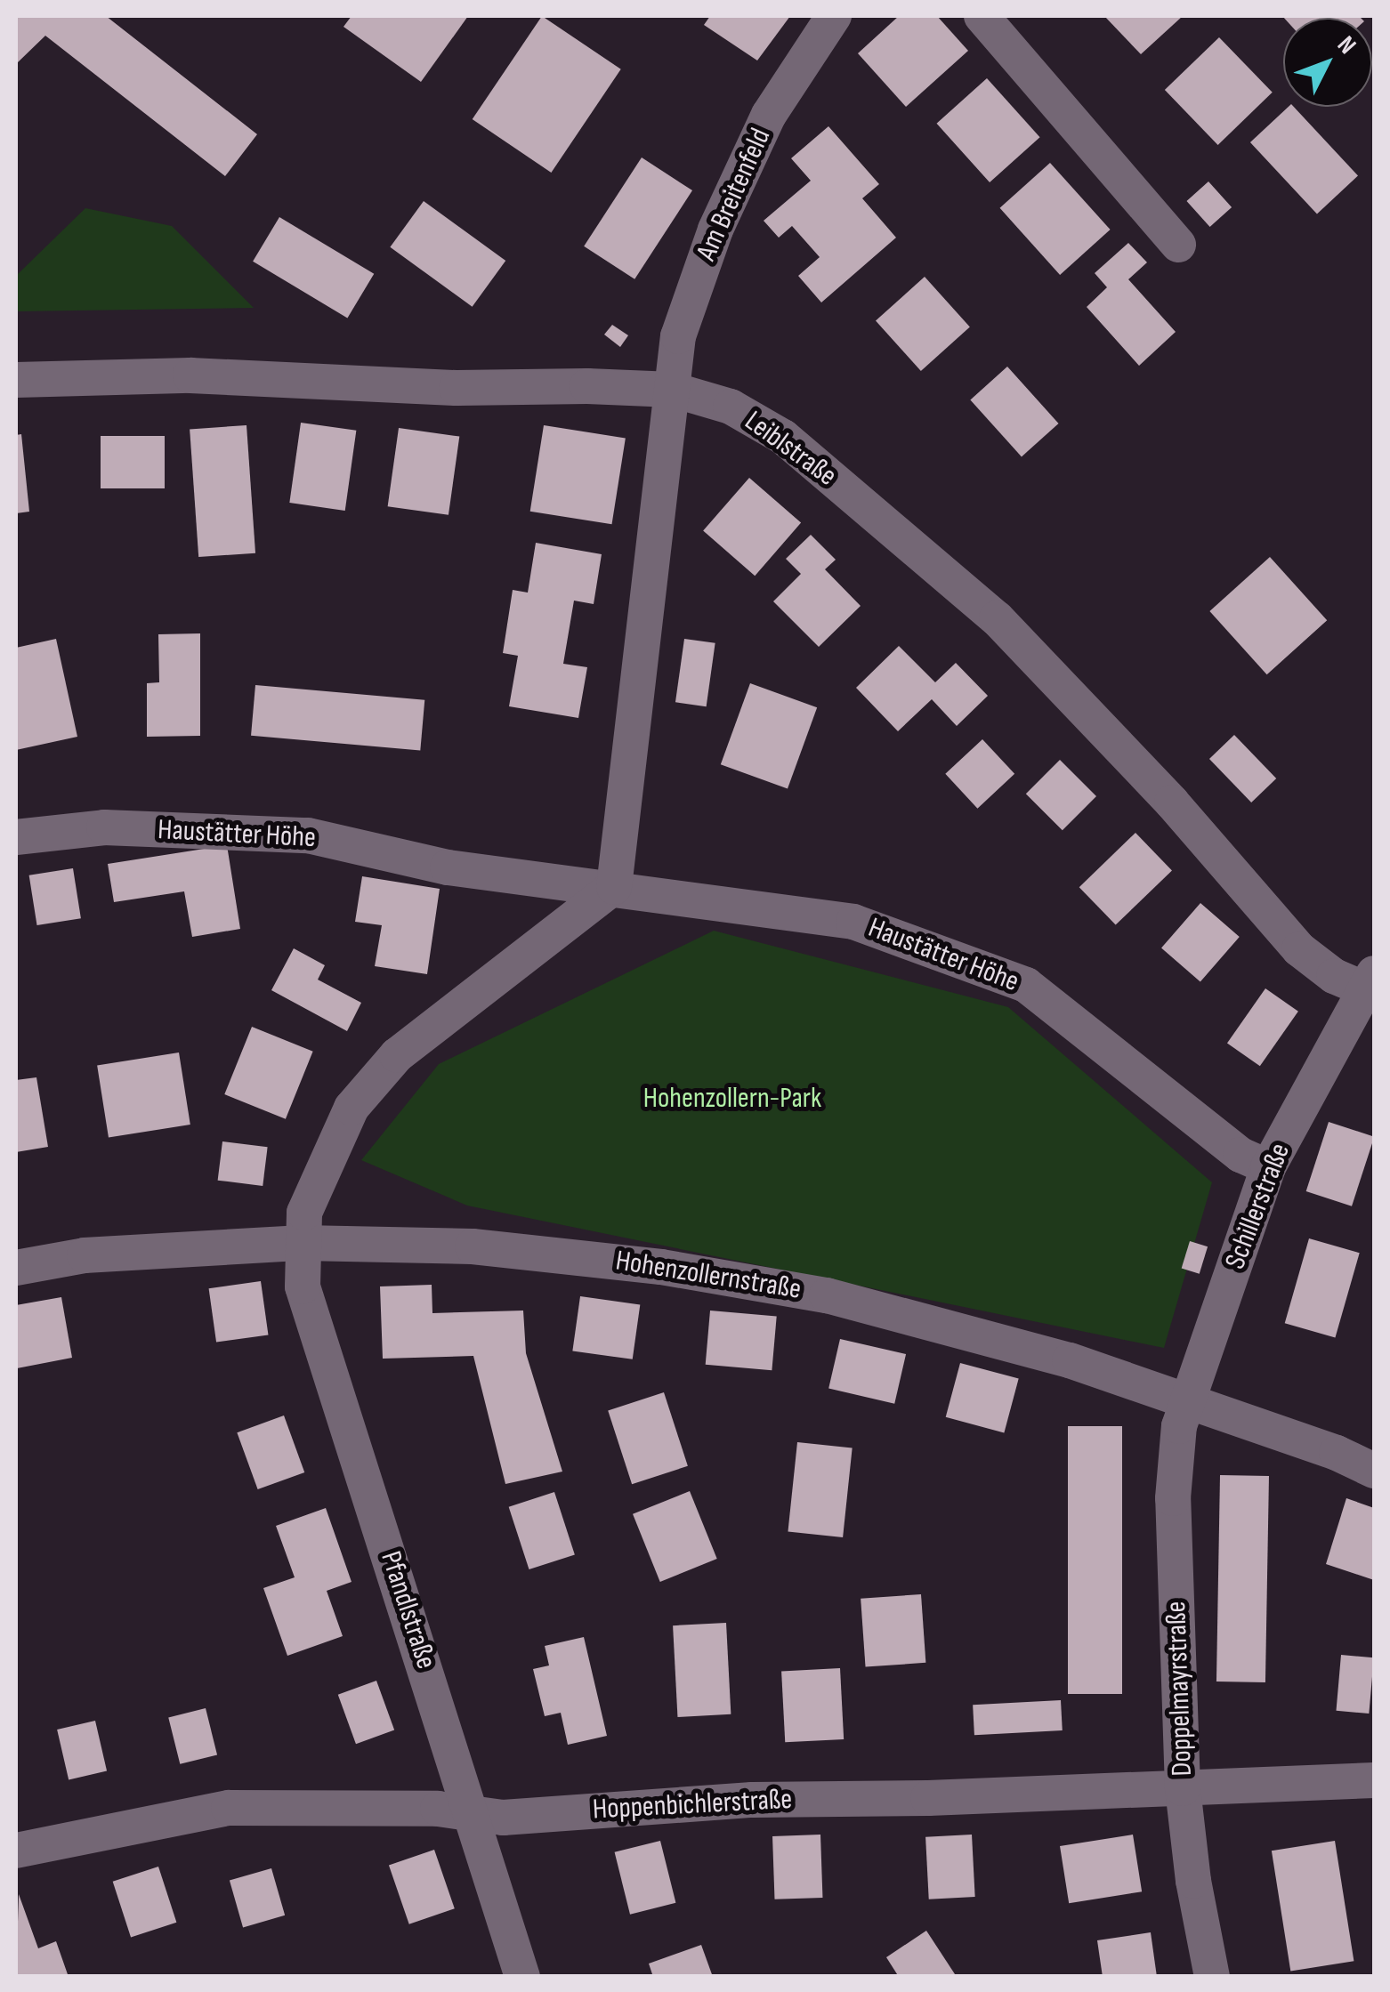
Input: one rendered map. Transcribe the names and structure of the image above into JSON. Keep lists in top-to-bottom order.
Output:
{
  "streets": {
    "street": [
      "Am Breitenfeld",
      "Leiblstraße",
      "Haustätter Höhe",
      "Schillerstraße",
      "Hohenzollernstraße",
      "Pfandlstraße",
      "Doppelmayrstraße",
      "Hoppenbichlerstraße"
    ]
  },
  "crossings": [
    ["Am Breitenfeld", "Leiblstraße"],
    ["Leiblstraße", "Schillerstraße"],
    ["Haustätter Höhe", "Schillerstraße"],
    ["Schillerstraße", "Hohenzollernstraße"],
    ["Schillerstraße", "Doppelmayrstraße"],
    ["Hohenzollernstraße", "Pfandlstraße"],
    ["Hohenzollernstraße", "Doppelmayrstraße"],
    ["Pfandlstraße", "Hoppenbichlerstraße"],
    ["Doppelmayrstraße", "Hoppenbichlerstraße"]
  ],
  "parks": ["Hohenzollern-Park"],
  "north": "top right"
}
